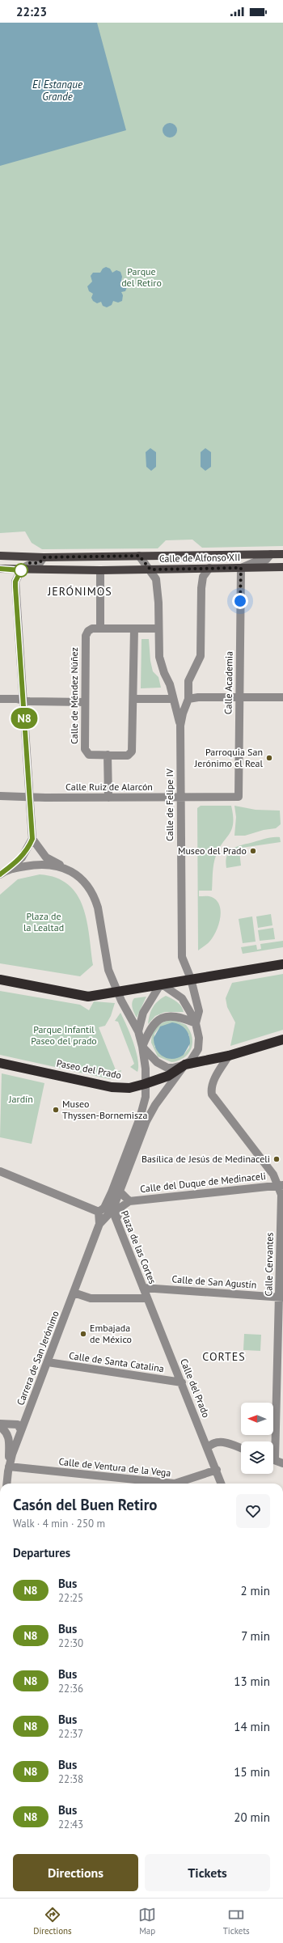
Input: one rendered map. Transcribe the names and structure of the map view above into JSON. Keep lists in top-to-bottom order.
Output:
{
  "streets": {
    "highway": ["Paseo del Prado"],
    "main road": ["Calle de Alfonso XII"],
    "street": [
      "Calle Academia",
      "Calle de Méndez Núñez",
      "Calle Ruiz de Alarcón",
      "Calle de Felipe IV",
      "Calle del Duque de Medinaceli",
      "Plaza de las Cortes",
      "Calle Cervantes",
      "Calle de San Agustín",
      "Carrera de San Jerónimo",
      "Calle de Santa Catalina",
      "Calle del Prado",
      "Calle de Ventura de la Vega"
    ]
  },
  "crossings": [
    ["Calle de Alfonso XII", "Calle Academia"],
    ["Calle de Alfonso XII", "Calle de Felipe IV"],
    ["Calle Academia", "Calle Ruiz de Alarcón"],
    ["Calle de Méndez Núñez", "Calle de Felipe IV"],
    ["Calle Ruiz de Alarcón", "Calle de Felipe IV"],
    ["Calle de Felipe IV", "Paseo del Prado"],
    ["Calle de Felipe IV", "Plaza de las Cortes"],
    ["Paseo del Prado", "Plaza de las Cortes"],
    ["Paseo del Prado", "Calle Cervantes"],
    ["Calle del Duque de Medinaceli", "Plaza de las Cortes"],
    ["Calle del Duque de Medinaceli", "Calle Cervantes"],
    ["Plaza de las Cortes", "Calle de San Agustín"],
    ["Plaza de las Cortes", "Carrera de San Jerónimo"],
    ["Plaza de las Cortes", "Calle del Prado"],
    ["Calle Cervantes", "Calle de San Agustín"],
    ["Carrera de San Jerónimo", "Calle de Santa Catalina"],
    ["Carrera de San Jerónimo", "Calle de Ventura de la Vega"],
    ["Calle de Santa Catalina", "Calle del Prado"],
    ["Calle del Prado", "Calle de Ventura de la Vega"]
  ],
  "districts": ["JERÓNIMOS", "CORTES"],
  "water": ["El Estanque Grande"],
  "parks": [
    "Parque del Retiro",
    "Plaza de la Lealtad",
    "Parque Infantil Paseo del prado",
    "Jardín"
  ],
  "places": [
    "Parroquia San Jerónimo el Real",
    "Museo del Prado",
    "Museo Thyssen-Bornemisza",
    "Basílica de Jesús de Medinaceli",
    "Embajada de México"
  ],
  "lines": ["bus line N8"],
  "north": "left",
  "page": {
    "status": "22:23",
    "on_map": "N8",
    "heading": [
      ["Casón del Buen Retiro", "Walk · 4 min · 250 m"],
      "Departures"
    ],
    "list": [
      {
        "mark": "N8",
        "name": "Bus",
        "note": "22:25",
        "value": "2 min"
      },
      {
        "mark": "N8",
        "name": "Bus",
        "note": "22:30",
        "value": "7 min"
      },
      {
        "mark": "N8",
        "name": "Bus",
        "note": "22:36",
        "value": "13 min"
      },
      {
        "mark": "N8",
        "name": "Bus",
        "note": "22:37",
        "value": "14 min"
      },
      {
        "mark": "N8",
        "name": "Bus",
        "note": "22:38",
        "value": "15 min"
      },
      {
        "mark": "N8",
        "name": "Bus",
        "note": "22:43",
        "value": "20 min"
      }
    ],
    "buttons": ["Directions", "Tickets"],
    "tabs": ["Directions", "Map", "Tickets"]
  }
}
